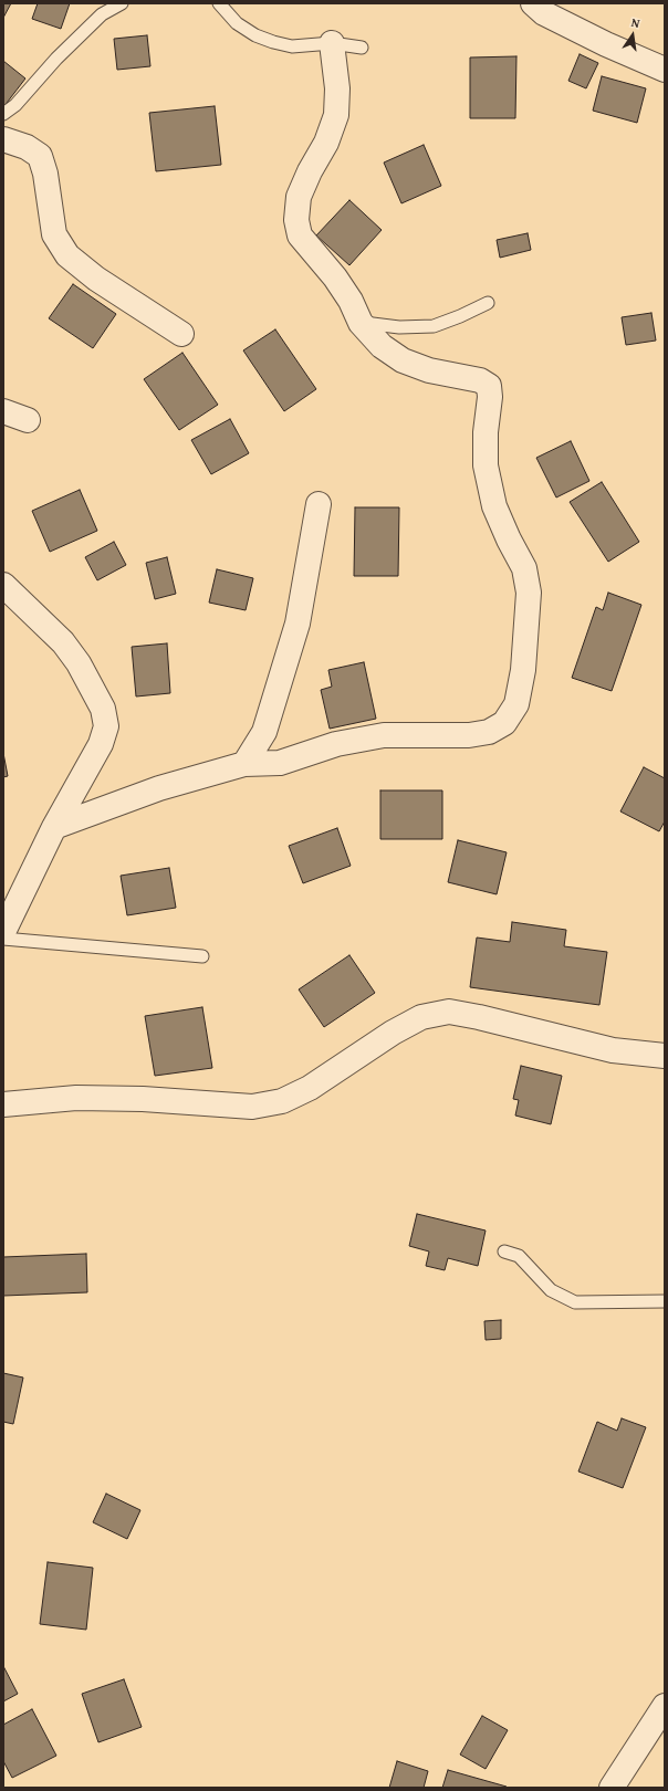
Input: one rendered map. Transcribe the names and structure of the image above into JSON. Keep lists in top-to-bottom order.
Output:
{
  "north": "top"
}
